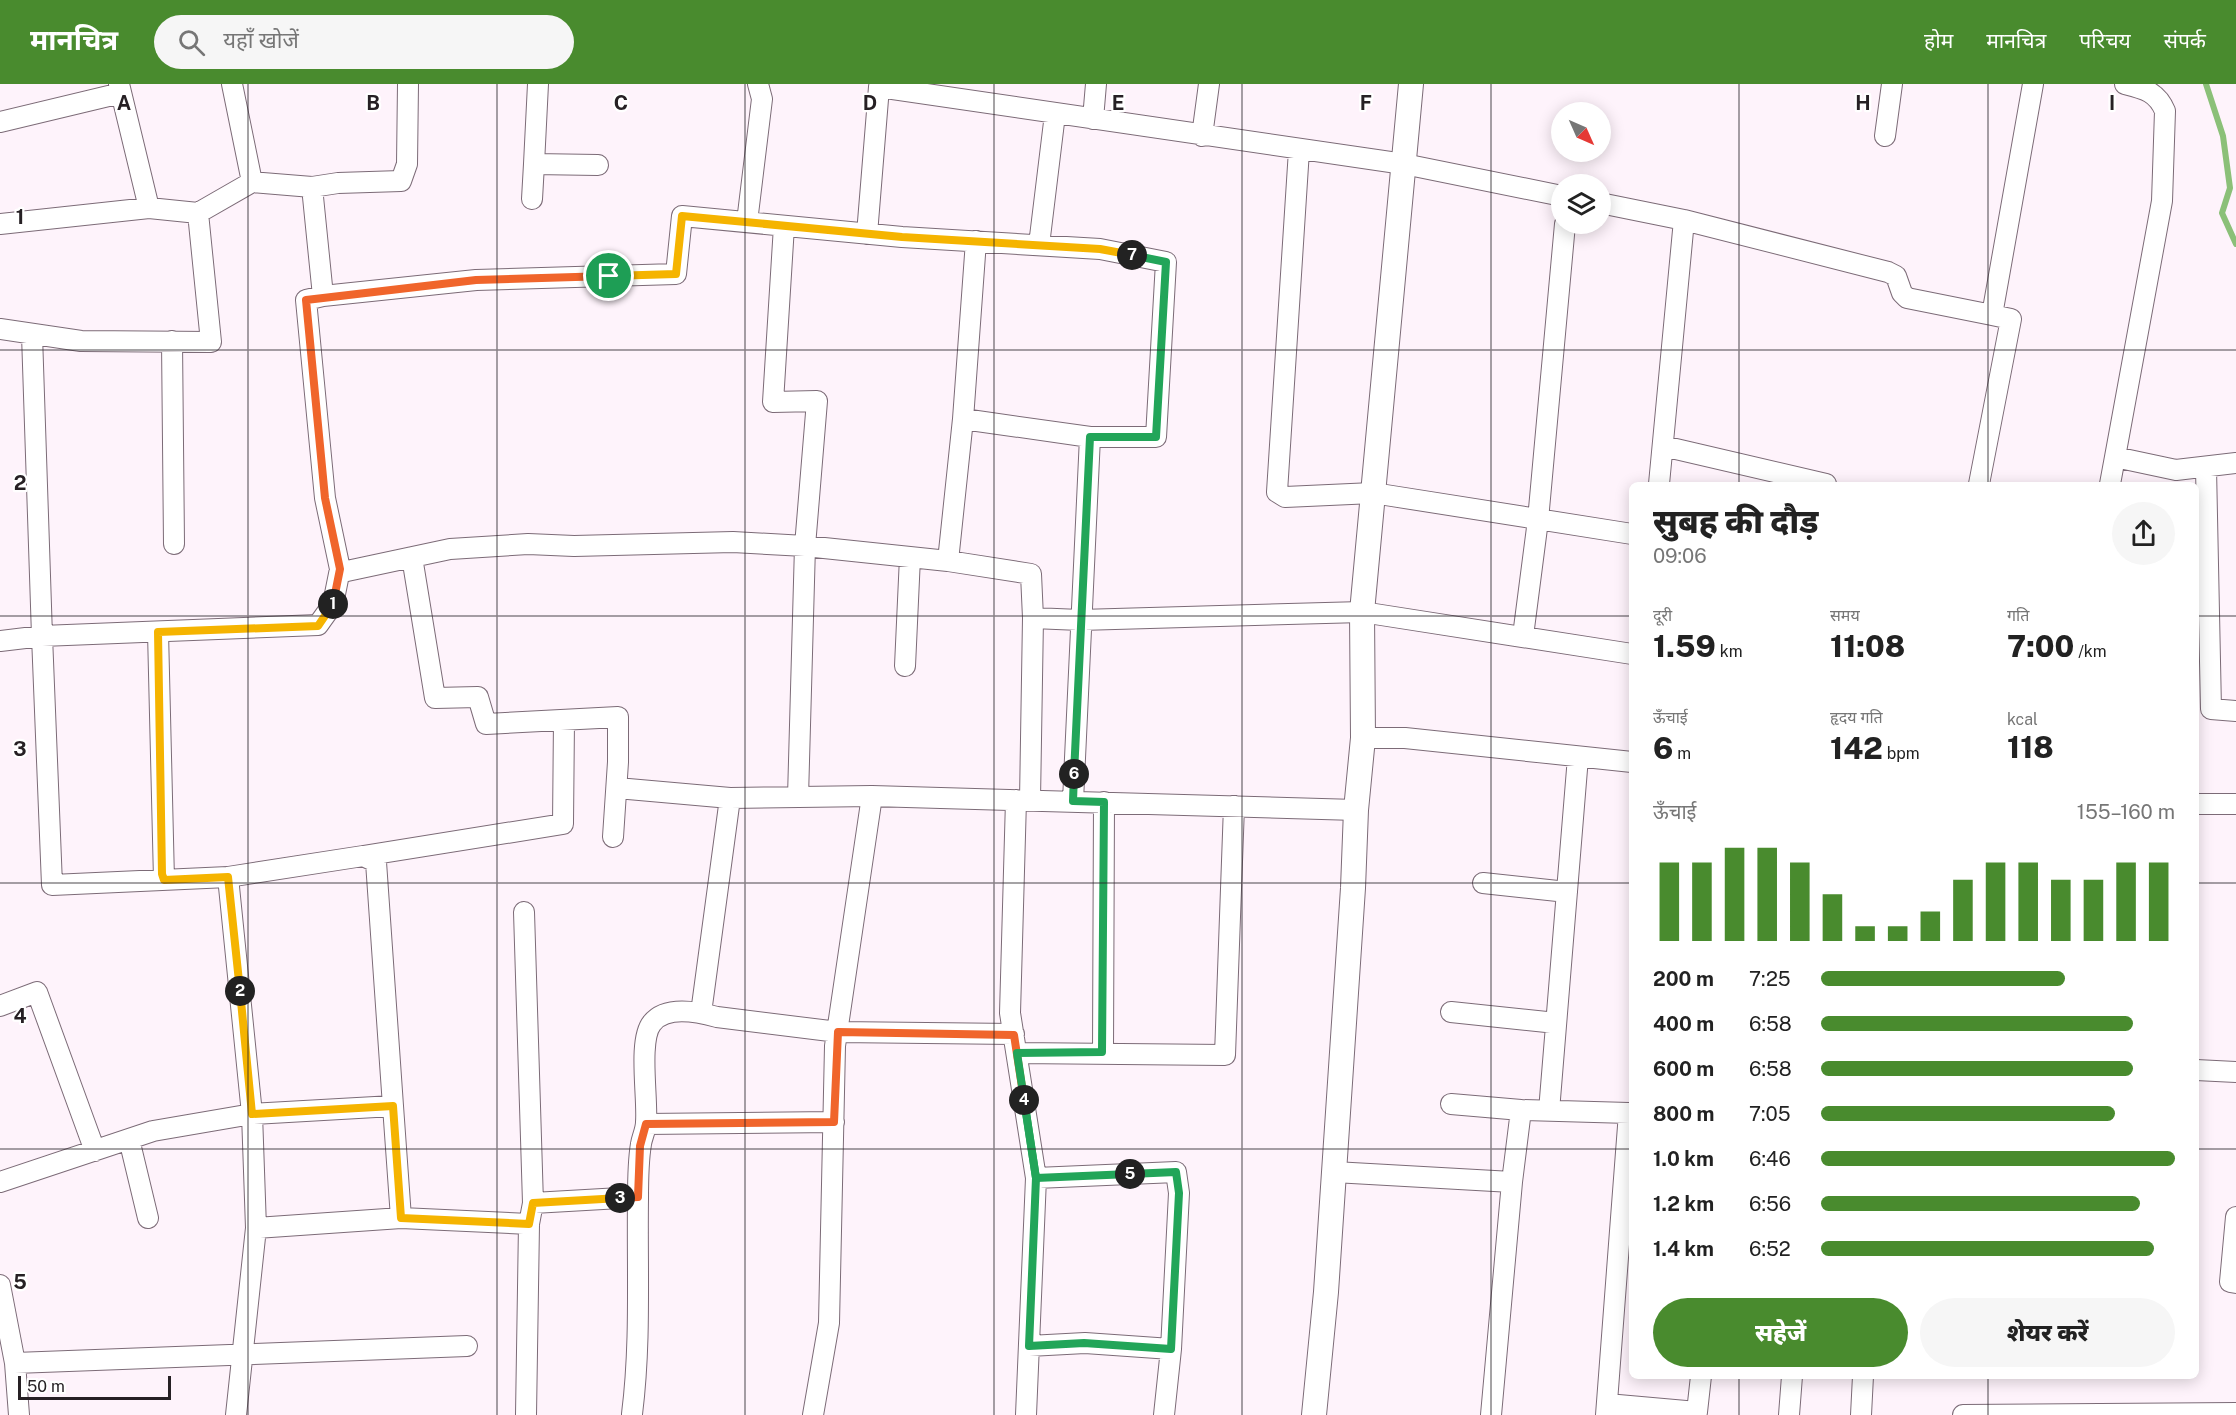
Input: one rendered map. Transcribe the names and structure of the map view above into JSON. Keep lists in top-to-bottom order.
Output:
{
  "scale_bar": "50 m",
  "north": "bottom right",
  "page": {
    "header": "मानचित्र",
    "search": "यहाँ खोजें",
    "nav": [
      "होम",
      "मानचित्र",
      "परिचय",
      "संपर्क"
    ],
    "pins": [
      "7",
      "1",
      "6",
      "2",
      "4",
      "5",
      "3"
    ],
    "heading": ["सुबह की दौड़", "09:06"],
    "stats": [
      ["दूरी", "1.59 km"],
      ["समय", "11:08"],
      ["गति", "7:00 /km"],
      ["ऊँचाई", "6 m"],
      ["हृदय गति", "142 bpm"],
      ["kcal", "118"]
    ],
    "chart": ["ऊँचाई", "155–160 m"],
    "list": [
      {
        "name": "200 m",
        "note": "7:25"
      },
      {
        "name": "400 m",
        "note": "6:58"
      },
      {
        "name": "600 m",
        "note": "6:58"
      },
      {
        "name": "800 m",
        "note": "7:05"
      },
      {
        "name": "1.0 km",
        "note": "6:46"
      },
      {
        "name": "1.2 km",
        "note": "6:56"
      },
      {
        "name": "1.4 km",
        "note": "6:52"
      }
    ],
    "buttons": ["सहेजें", "शेयर करें"],
    "scale": "50 m"
  },
  "grid": {
    "columns": [
      "A",
      "B",
      "C",
      "D",
      "E",
      "F",
      "H",
      "I"
    ],
    "rows": [
      "1",
      "2",
      "3",
      "4",
      "5"
    ]
  }
}
